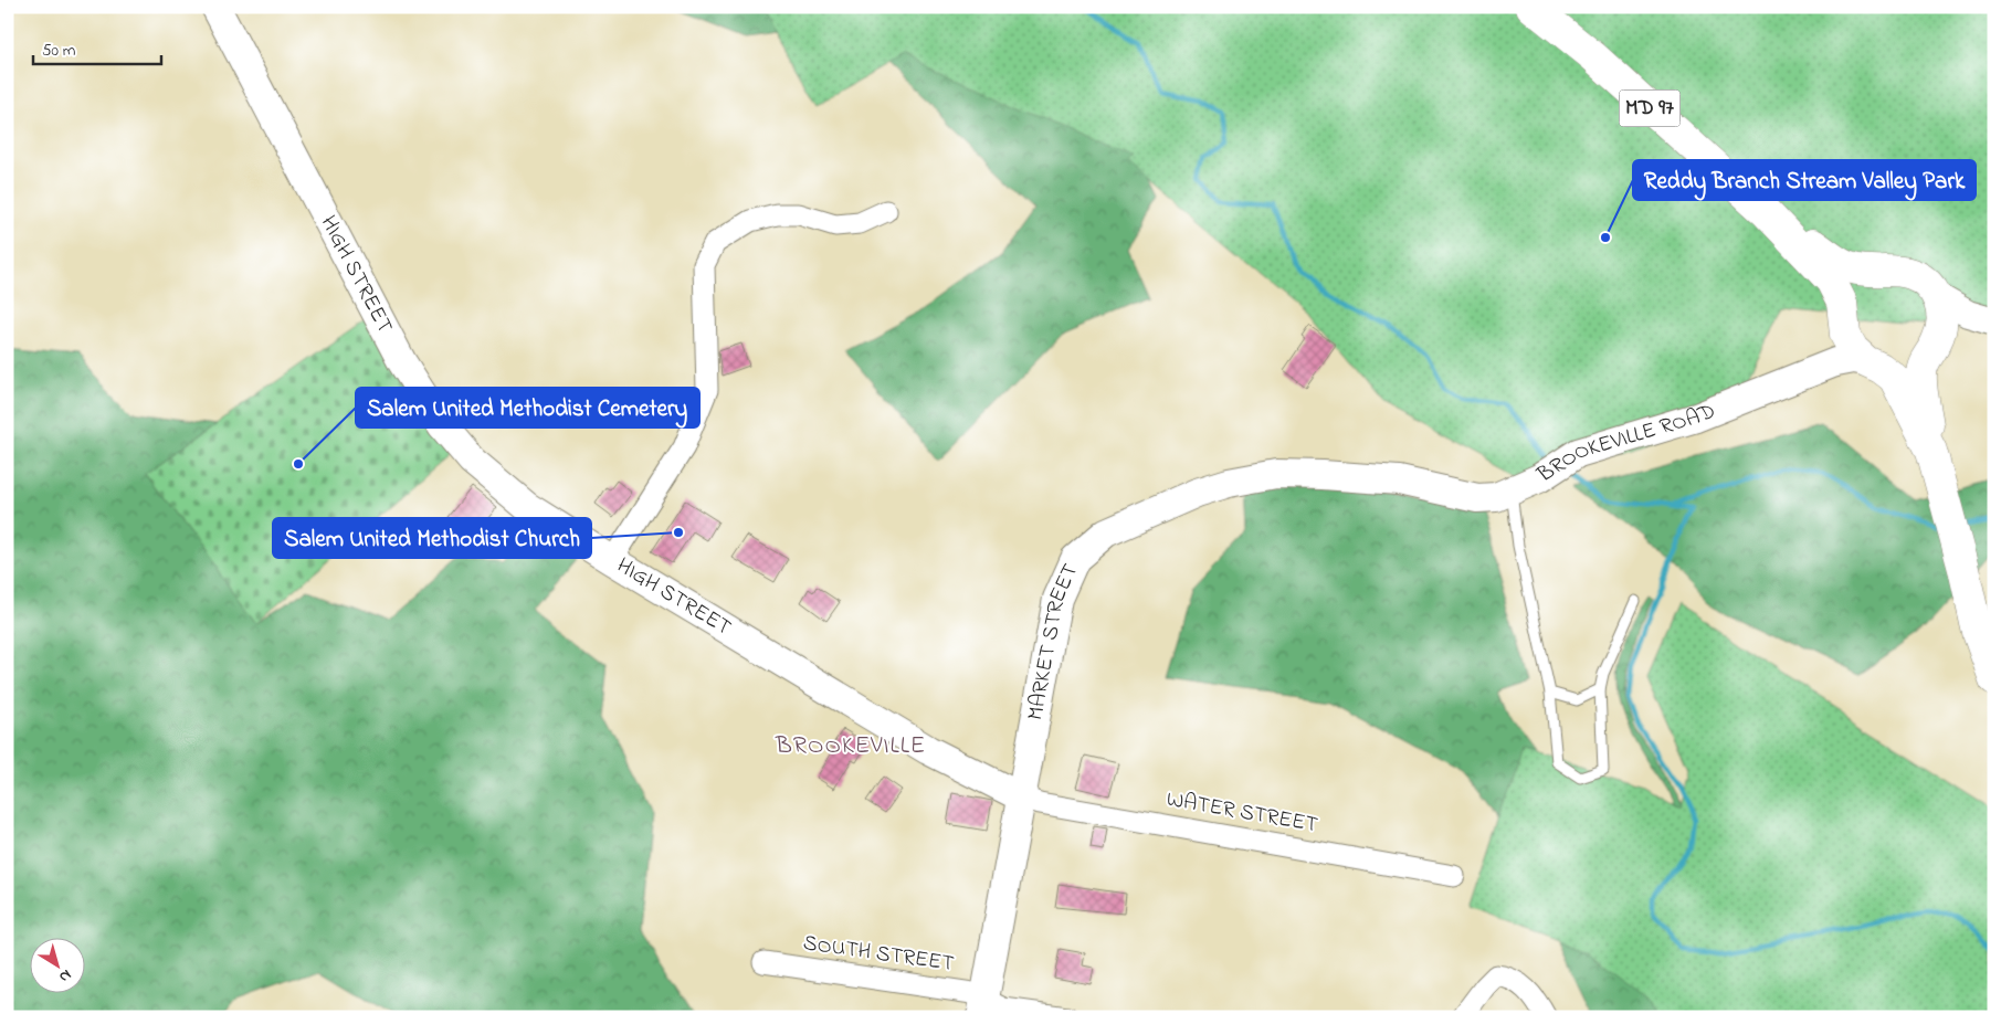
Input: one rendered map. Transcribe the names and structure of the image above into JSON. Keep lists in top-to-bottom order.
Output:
{
  "streets": {
    "main road": [
      "MD 97",
      "HIGH STREET",
      "BROOKEVILLE ROAD",
      "MARKET STREET"
    ],
    "street": ["WATER STREET", "SOUTH STREET"]
  },
  "crossings": [
    ["MD 97", "BROOKEVILLE ROAD"],
    ["HIGH STREET", "MARKET STREET"],
    ["HIGH STREET", "WATER STREET"],
    ["BROOKEVILLE ROAD", "MARKET STREET"],
    ["MARKET STREET", "WATER STREET"],
    ["MARKET STREET", "SOUTH STREET"]
  ],
  "districts": ["BROOKEVILLE"],
  "places": ["Reddy Branch Stream Valley Park", "Salem United Methodist Cemetery", "Salem United Methodist Church"],
  "scale_bar": "50 m",
  "north": "bottom right"
}
